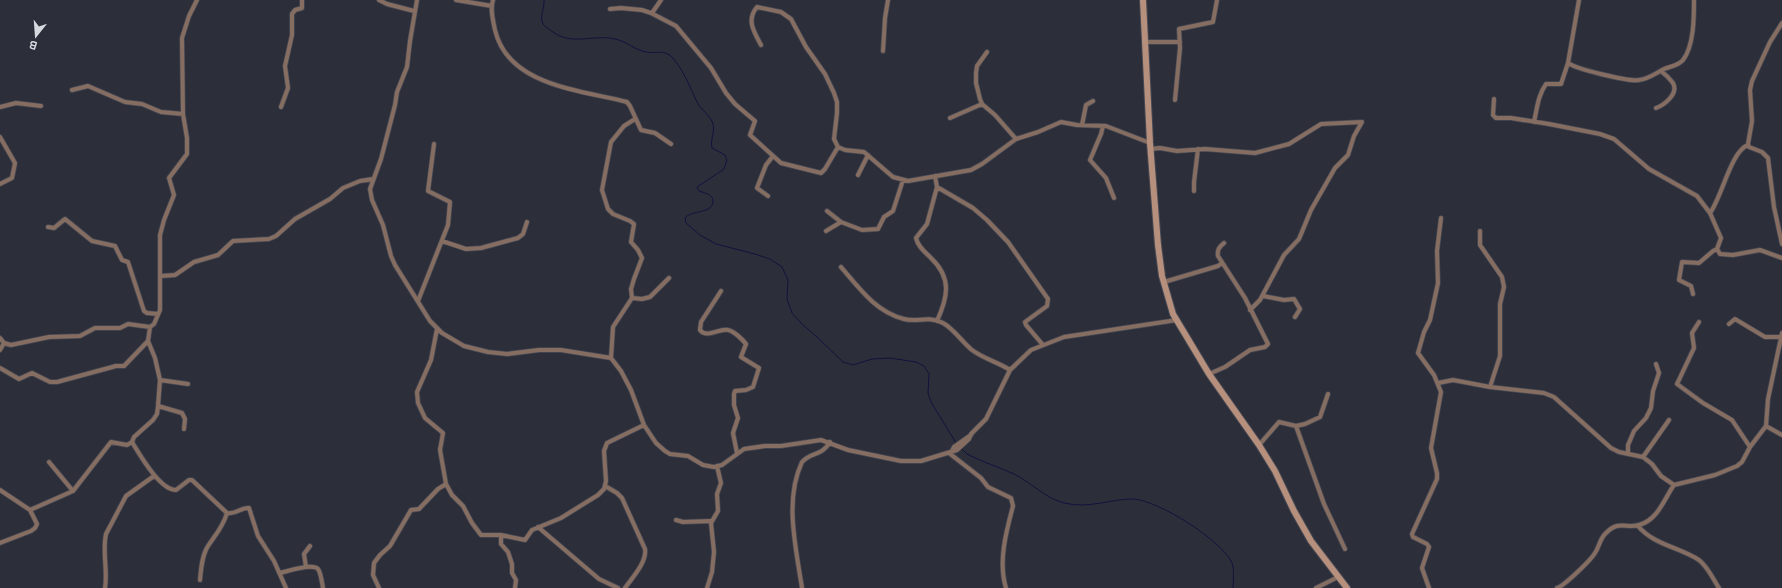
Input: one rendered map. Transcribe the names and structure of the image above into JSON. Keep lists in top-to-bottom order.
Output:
{
  "north": "bottom"
}
